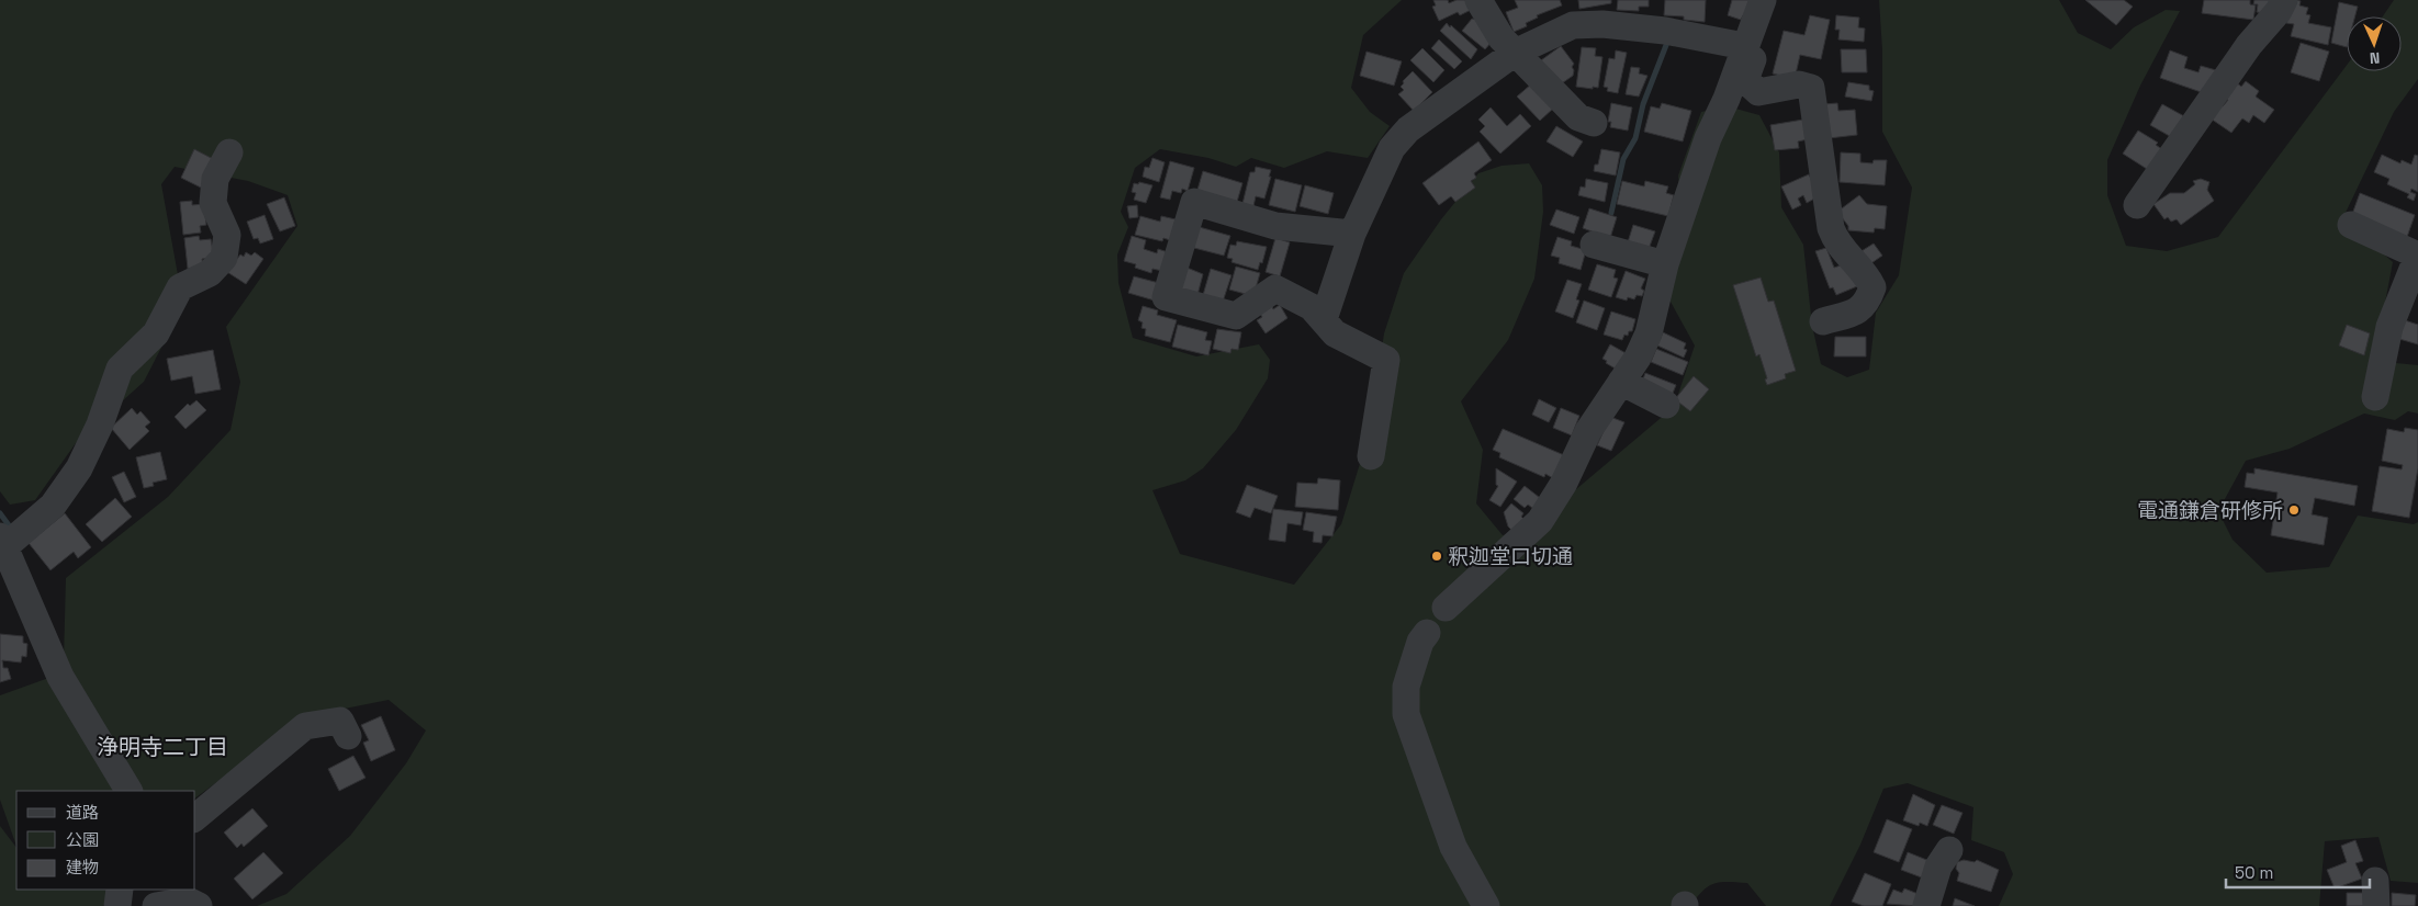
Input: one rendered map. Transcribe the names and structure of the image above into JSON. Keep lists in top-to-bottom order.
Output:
{
  "districts": ["浄明寺二丁目"],
  "places": ["電通鎌倉研修所", "釈迦堂口切通"],
  "legend": ["道路", "公園", "建物"],
  "scale_bar": "50 m",
  "north": "bottom"
}
